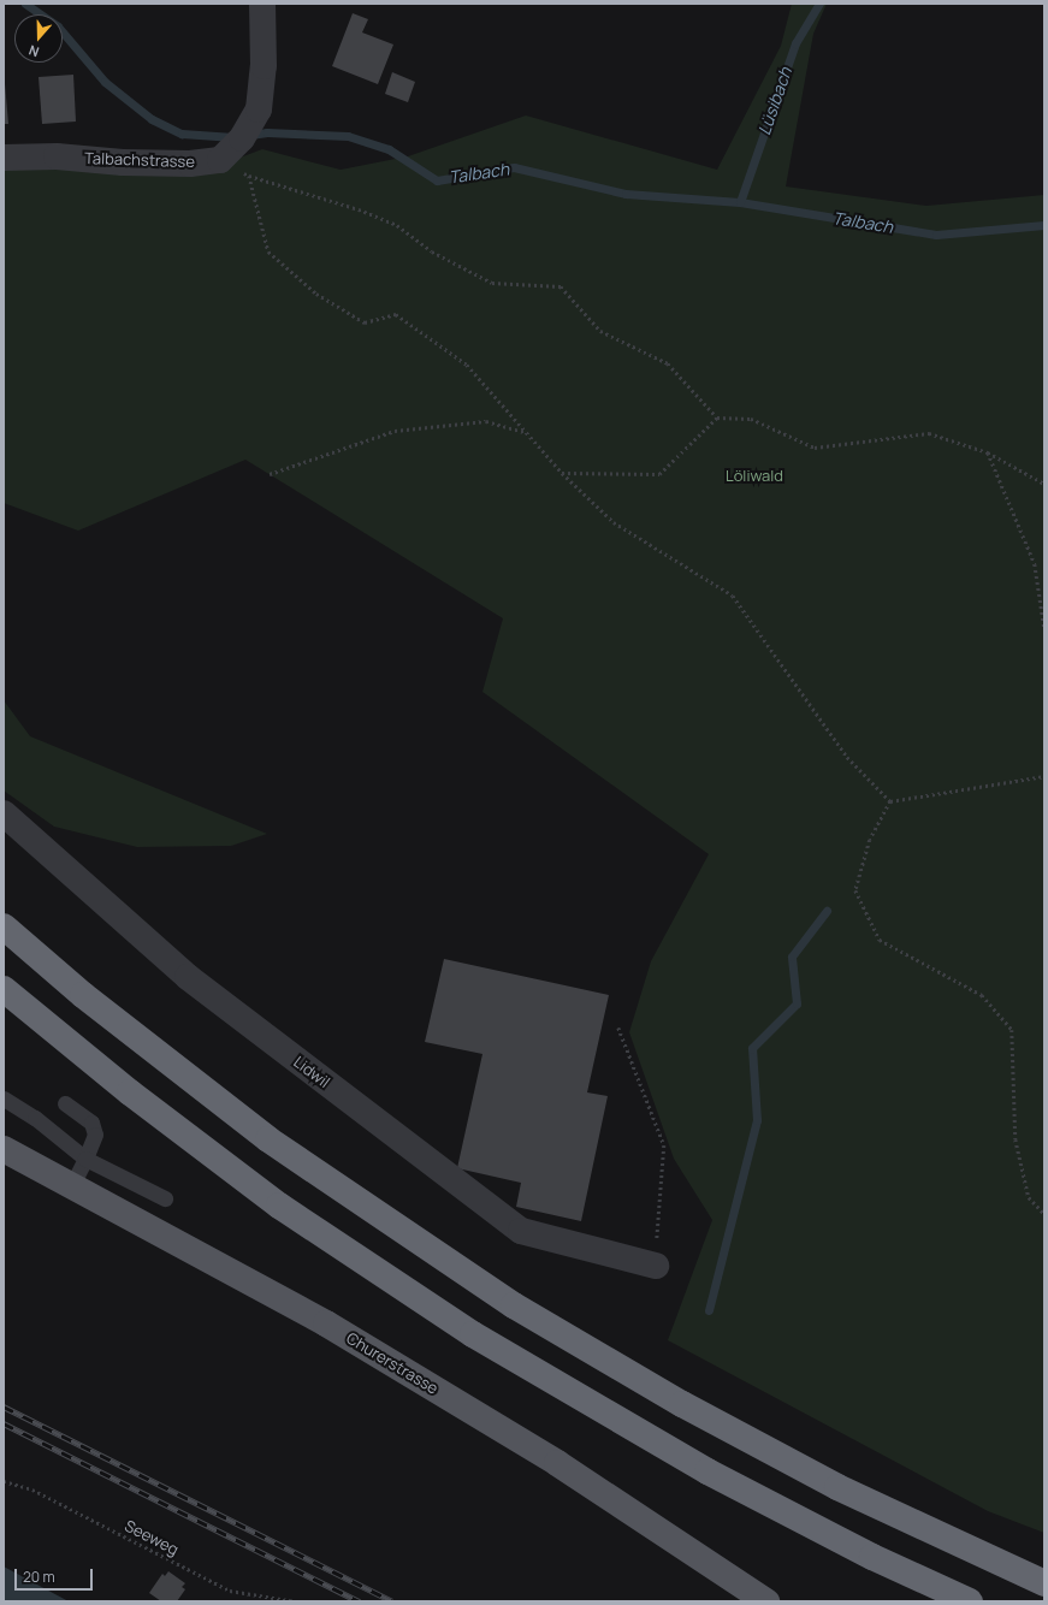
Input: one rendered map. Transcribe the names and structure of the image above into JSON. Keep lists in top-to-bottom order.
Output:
{
  "streets": {
    "main road": ["Churerstrasse"],
    "street": ["Talbachstrasse", "Lidwil"],
    "path": ["Seeweg"]
  },
  "water": ["Lüsibach", "Talbach"],
  "parks": ["Löliwald"],
  "scale_bar": "20 m",
  "north": "bottom"
}
